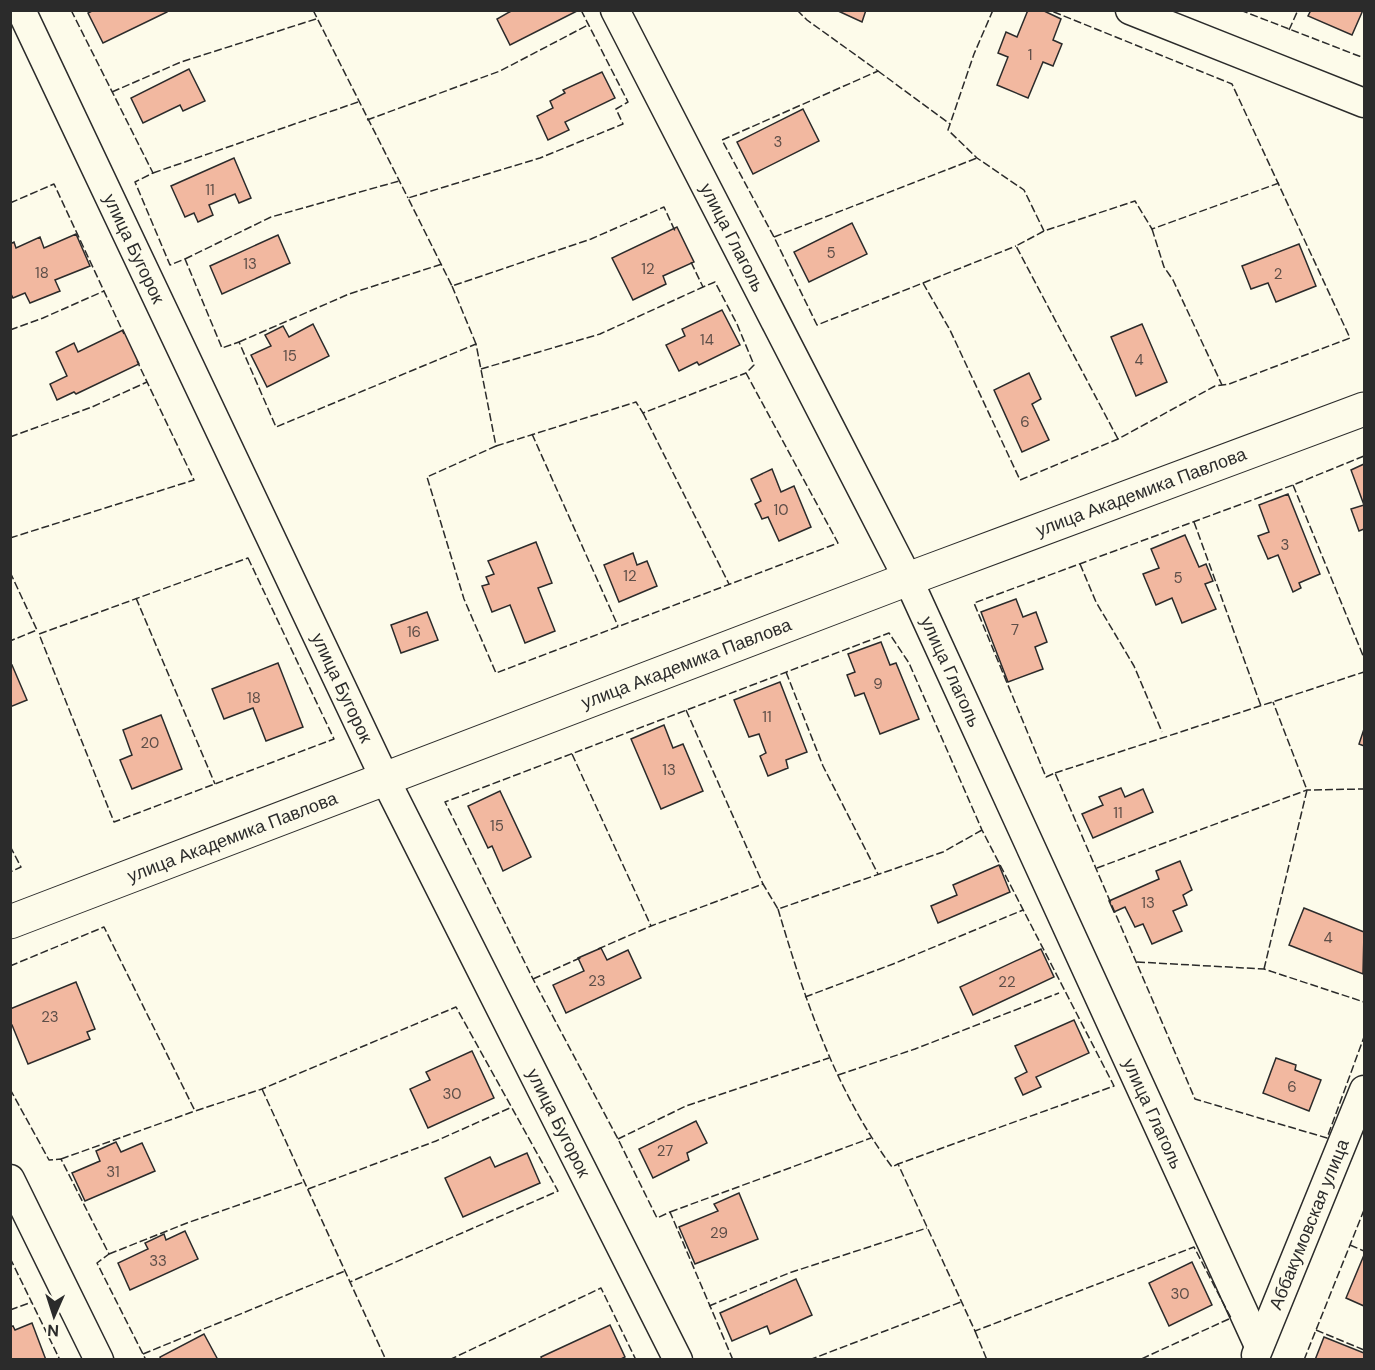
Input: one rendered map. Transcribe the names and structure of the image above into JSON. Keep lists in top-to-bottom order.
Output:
{
  "streets": {
    "street": [
      "улица Глаголь",
      "улица Бугорок",
      "улица Академика Павлова",
      "Аббакумовская улица"
    ]
  },
  "crossings": [
    ["улица Глаголь", "улица Академика Павлова"],
    ["улица Глаголь", "Аббакумовская улица"],
    ["улица Бугорок", "улица Академика Павлова"]
  ],
  "house_numbers": [
    "1",
    "3",
    "11",
    "5",
    "13",
    "12",
    "18",
    "2",
    "14",
    "15",
    "4",
    "6",
    "10",
    "3",
    "12",
    "5",
    "7",
    "16",
    "9",
    "18",
    "11",
    "20",
    "13",
    "11",
    "15",
    "13",
    "4",
    "23",
    "22",
    "23",
    "6",
    "30",
    "27",
    "31",
    "29",
    "33",
    "30"
  ],
  "north": "bottom"
}
